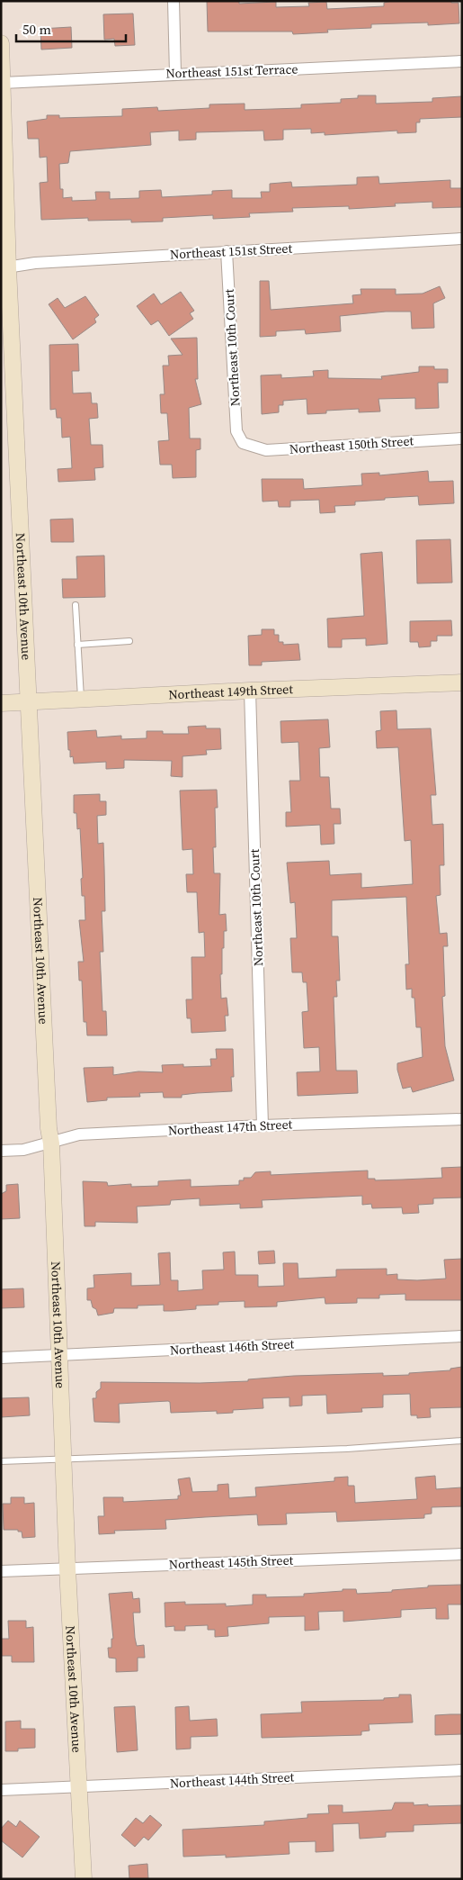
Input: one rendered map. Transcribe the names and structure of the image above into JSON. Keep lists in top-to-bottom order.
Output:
{
  "streets": {
    "street": [
      "Northeast 151st Terrace",
      "Northeast 151st Street",
      "Northeast 10th Court",
      "Northeast 150th Street",
      "Northeast 10th Avenue",
      "Northeast 149th Street",
      "Northeast 147th Street",
      "Northeast 146th Street",
      "Northeast 145th Street",
      "Northeast 144th Street"
    ]
  },
  "crossings": [
    ["Northeast 151st Terrace", "Northeast 10th Avenue"],
    ["Northeast 151st Street", "Northeast 10th Court"],
    ["Northeast 151st Street", "Northeast 10th Avenue"],
    ["Northeast 10th Court", "Northeast 150th Street"],
    ["Northeast 10th Court", "Northeast 149th Street"],
    ["Northeast 10th Court", "Northeast 147th Street"],
    ["Northeast 10th Avenue", "Northeast 149th Street"],
    ["Northeast 10th Avenue", "Northeast 147th Street"],
    ["Northeast 10th Avenue", "Northeast 146th Street"],
    ["Northeast 10th Avenue", "Northeast 145th Street"],
    ["Northeast 10th Avenue", "Northeast 144th Street"]
  ],
  "scale_bar": "50 m"
}
